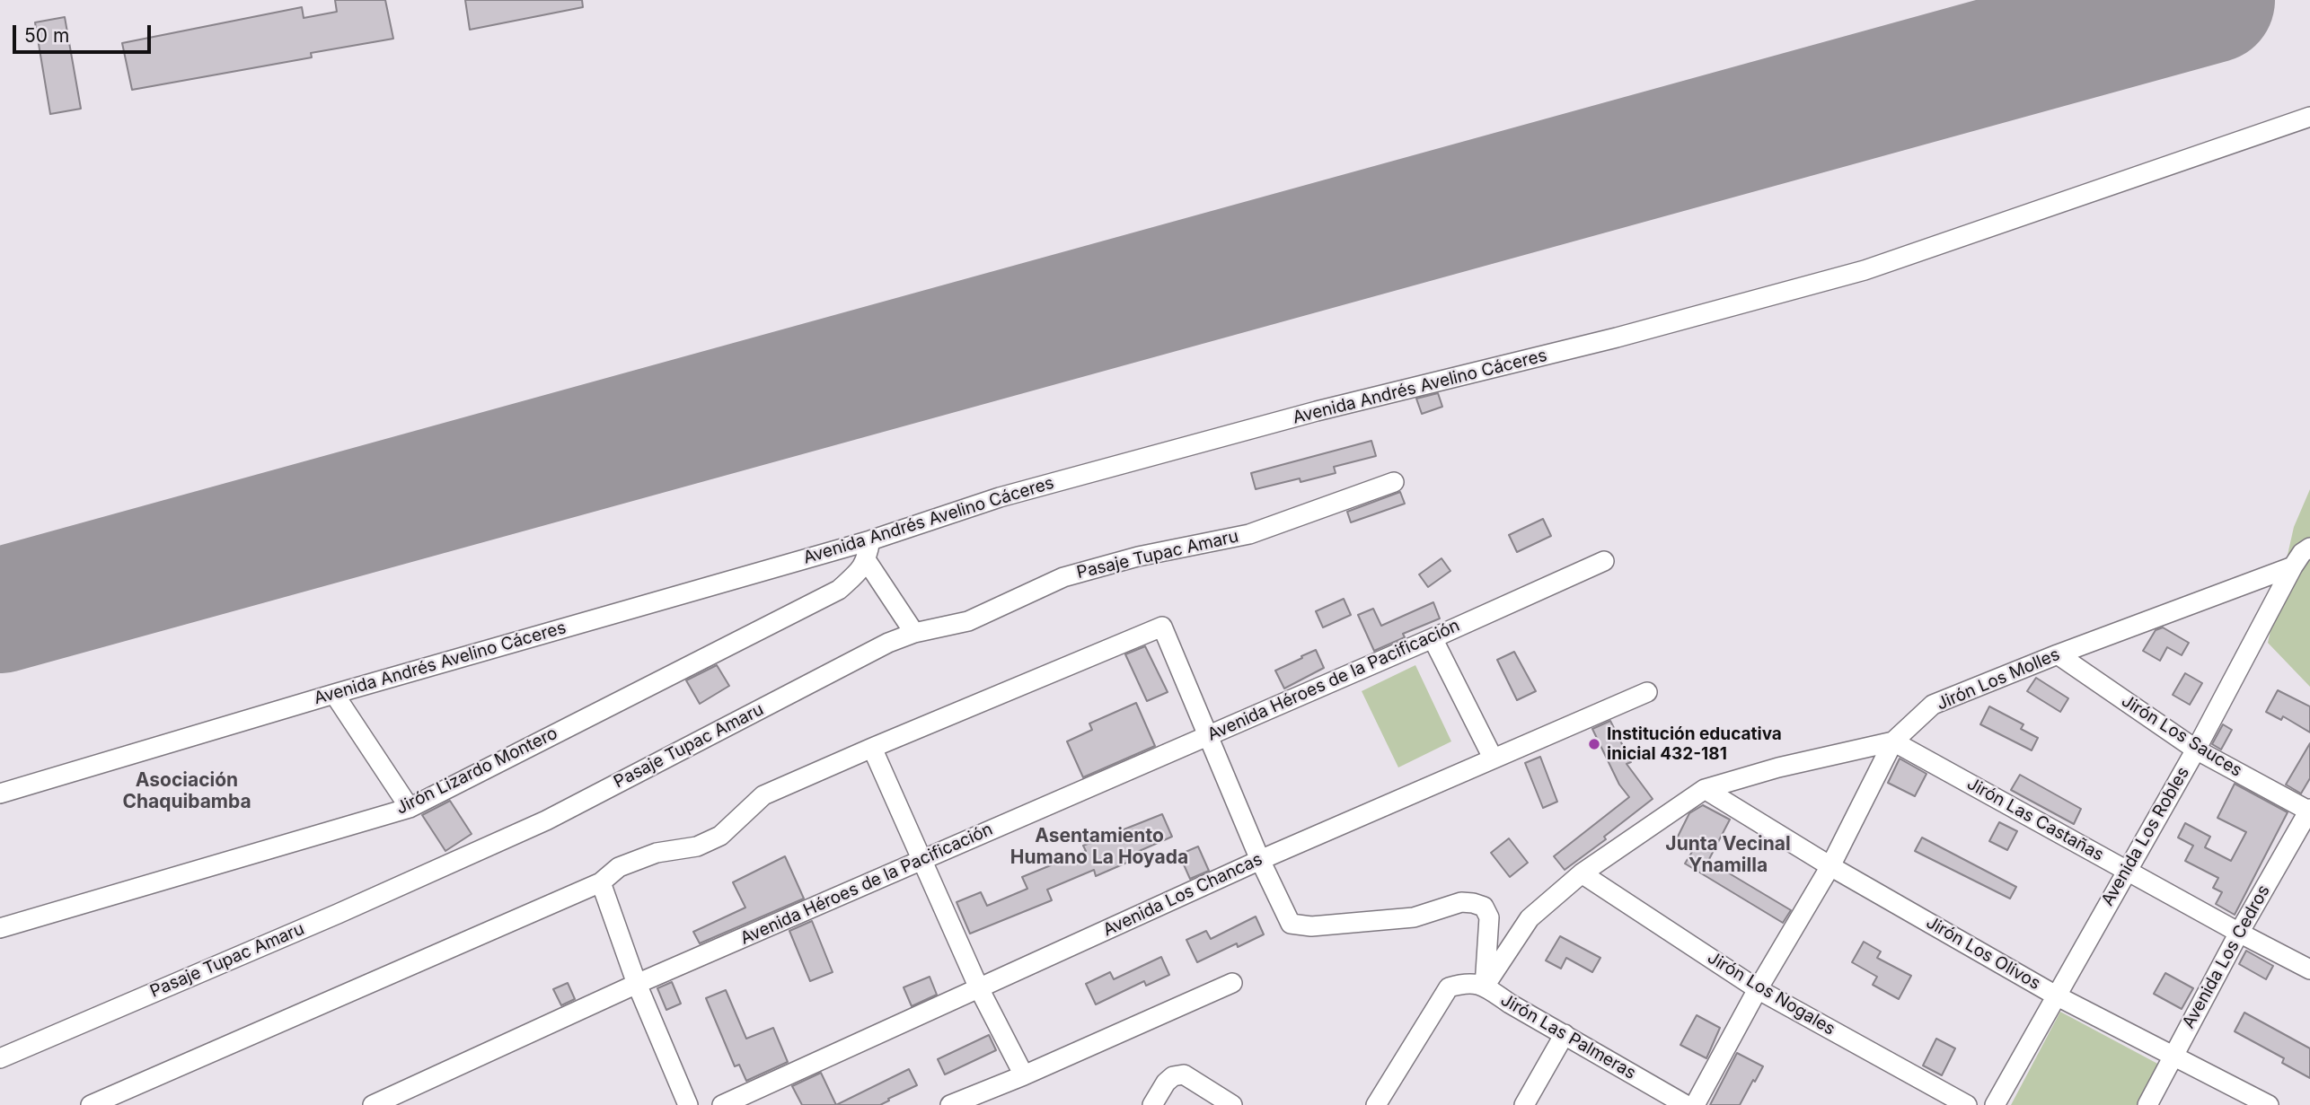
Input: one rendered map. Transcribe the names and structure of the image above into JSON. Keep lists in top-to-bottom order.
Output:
{
  "streets": {
    "street": [
      "Avenida Andrés Avelino Cáceres",
      "Pasaje Tupac Amaru",
      "Jirón Los Molles",
      "Avenida Héroes de la Pacificación",
      "Jirón Los Sauces",
      "Jirón Lizardo Montero",
      "Jirón Las Castañas",
      "Avenida Los Robles",
      "Avenida Los Chancas",
      "Jirón Los Olivos",
      "Avenida Los Cedros",
      "Jirón Los Nogales",
      "Jirón Las Palmeras"
    ]
  },
  "crossings": [
    ["Jirón Los Molles", "Jirón Los Sauces"],
    ["Jirón Los Molles", "Jirón Las Castañas"],
    ["Jirón Los Molles", "Avenida Los Robles"],
    ["Jirón Los Molles", "Jirón Los Olivos"],
    ["Jirón Los Molles", "Jirón Los Nogales"],
    ["Jirón Los Molles", "Jirón Las Palmeras"],
    ["Jirón Los Sauces", "Avenida Los Robles"],
    ["Jirón Los Sauces", "Avenida Los Cedros"],
    ["Jirón Las Castañas", "Avenida Los Robles"],
    ["Jirón Las Castañas", "Avenida Los Cedros"],
    ["Avenida Los Robles", "Jirón Los Olivos"],
    ["Jirón Los Olivos", "Avenida Los Cedros"]
  ],
  "districts": ["Asociación Chaquibamba", "Asentamiento Humano La Hoyada", "Junta Vecinal Ynamilla"],
  "places": ["Institución educativa inicial 432-181"],
  "scale_bar": "50 m"
}
